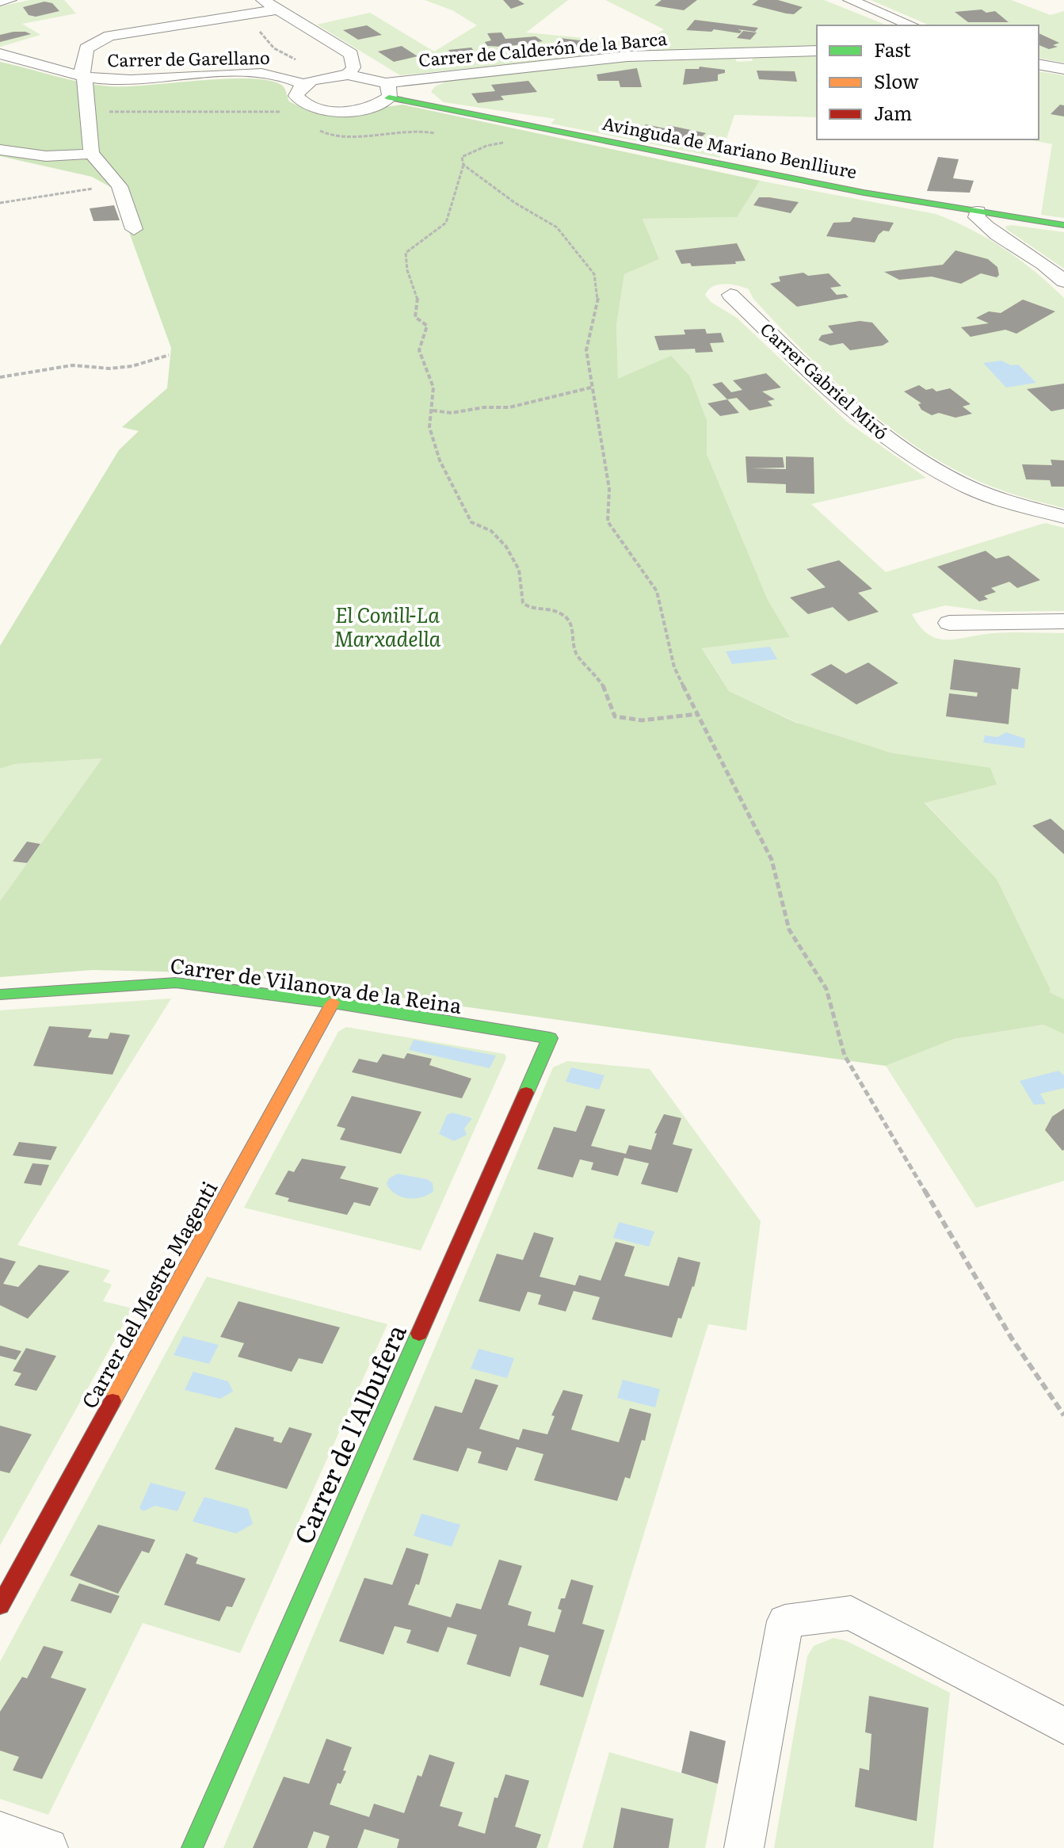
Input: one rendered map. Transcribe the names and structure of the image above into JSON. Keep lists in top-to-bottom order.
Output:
{
  "streets": {
    "street": [
      "Carrer de Calderón de la Barca",
      "Carrer de Garellano",
      "Avinguda de Mariano Benlliure",
      "Carrer Gabriel Miró",
      "Carrer de Vilanova de la Reina",
      "Carrer del Mestre Magenti",
      "Carrer de l'Albufera"
    ]
  },
  "crossings": [
    ["Carrer de Calderón de la Barca", "Avinguda de Mariano Benlliure"],
    ["Carrer de Vilanova de la Reina", "Carrer del Mestre Magenti"],
    ["Carrer de Vilanova de la Reina", "Carrer de l'Albufera"]
  ],
  "parks": ["El Conill-La Marxadella"],
  "legend": ["Fast", "Slow", "Jam"]
}
